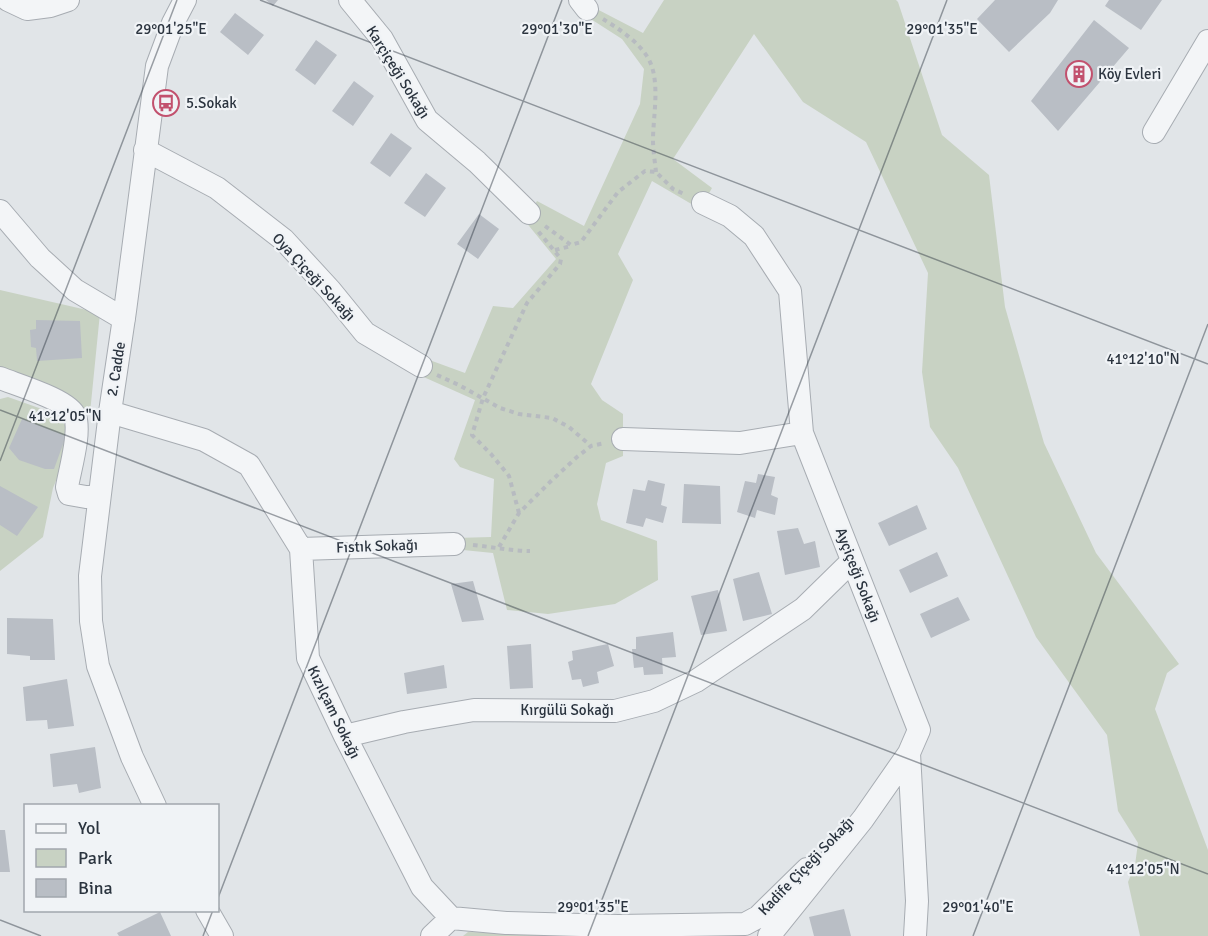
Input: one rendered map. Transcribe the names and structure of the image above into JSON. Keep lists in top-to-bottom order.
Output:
{
  "streets": {
    "street": [
      "Karçiçeği Sokağı",
      "Oya Çiçeği Sokağı",
      "2. Cadde",
      "Fıstık Sokağı",
      "Ayçiçeği Sokağı",
      "Kırgülü Sokağı",
      "Kızılçam Sokağı",
      "Kadife Çiçeği Sokağı"
    ]
  },
  "crossings": [
    ["Oya Çiçeği Sokağı", "2. Cadde"],
    ["2. Cadde", "Kızılçam Sokağı"],
    ["Fıstık Sokağı", "Kızılçam Sokağı"],
    ["Ayçiçeği Sokağı", "Kırgülü Sokağı"],
    ["Ayçiçeği Sokağı", "Kadife Çiçeği Sokağı"],
    ["Kırgülü Sokağı", "Kızılçam Sokağı"],
    ["Kızılçam Sokağı", "Kadife Çiçeği Sokağı"]
  ],
  "places": {
    "building": ["Köy Evleri"],
    "bus stop": ["5.Sokak"]
  },
  "legend": ["Yol", "Park", "Bina"],
  "coordinates": [
    "29°01'25\"E",
    "29°01'30\"E",
    "29°01'35\"E",
    "41°12'10\"N",
    "41°12'05\"N",
    "29°01'40\"E"
  ]
}
